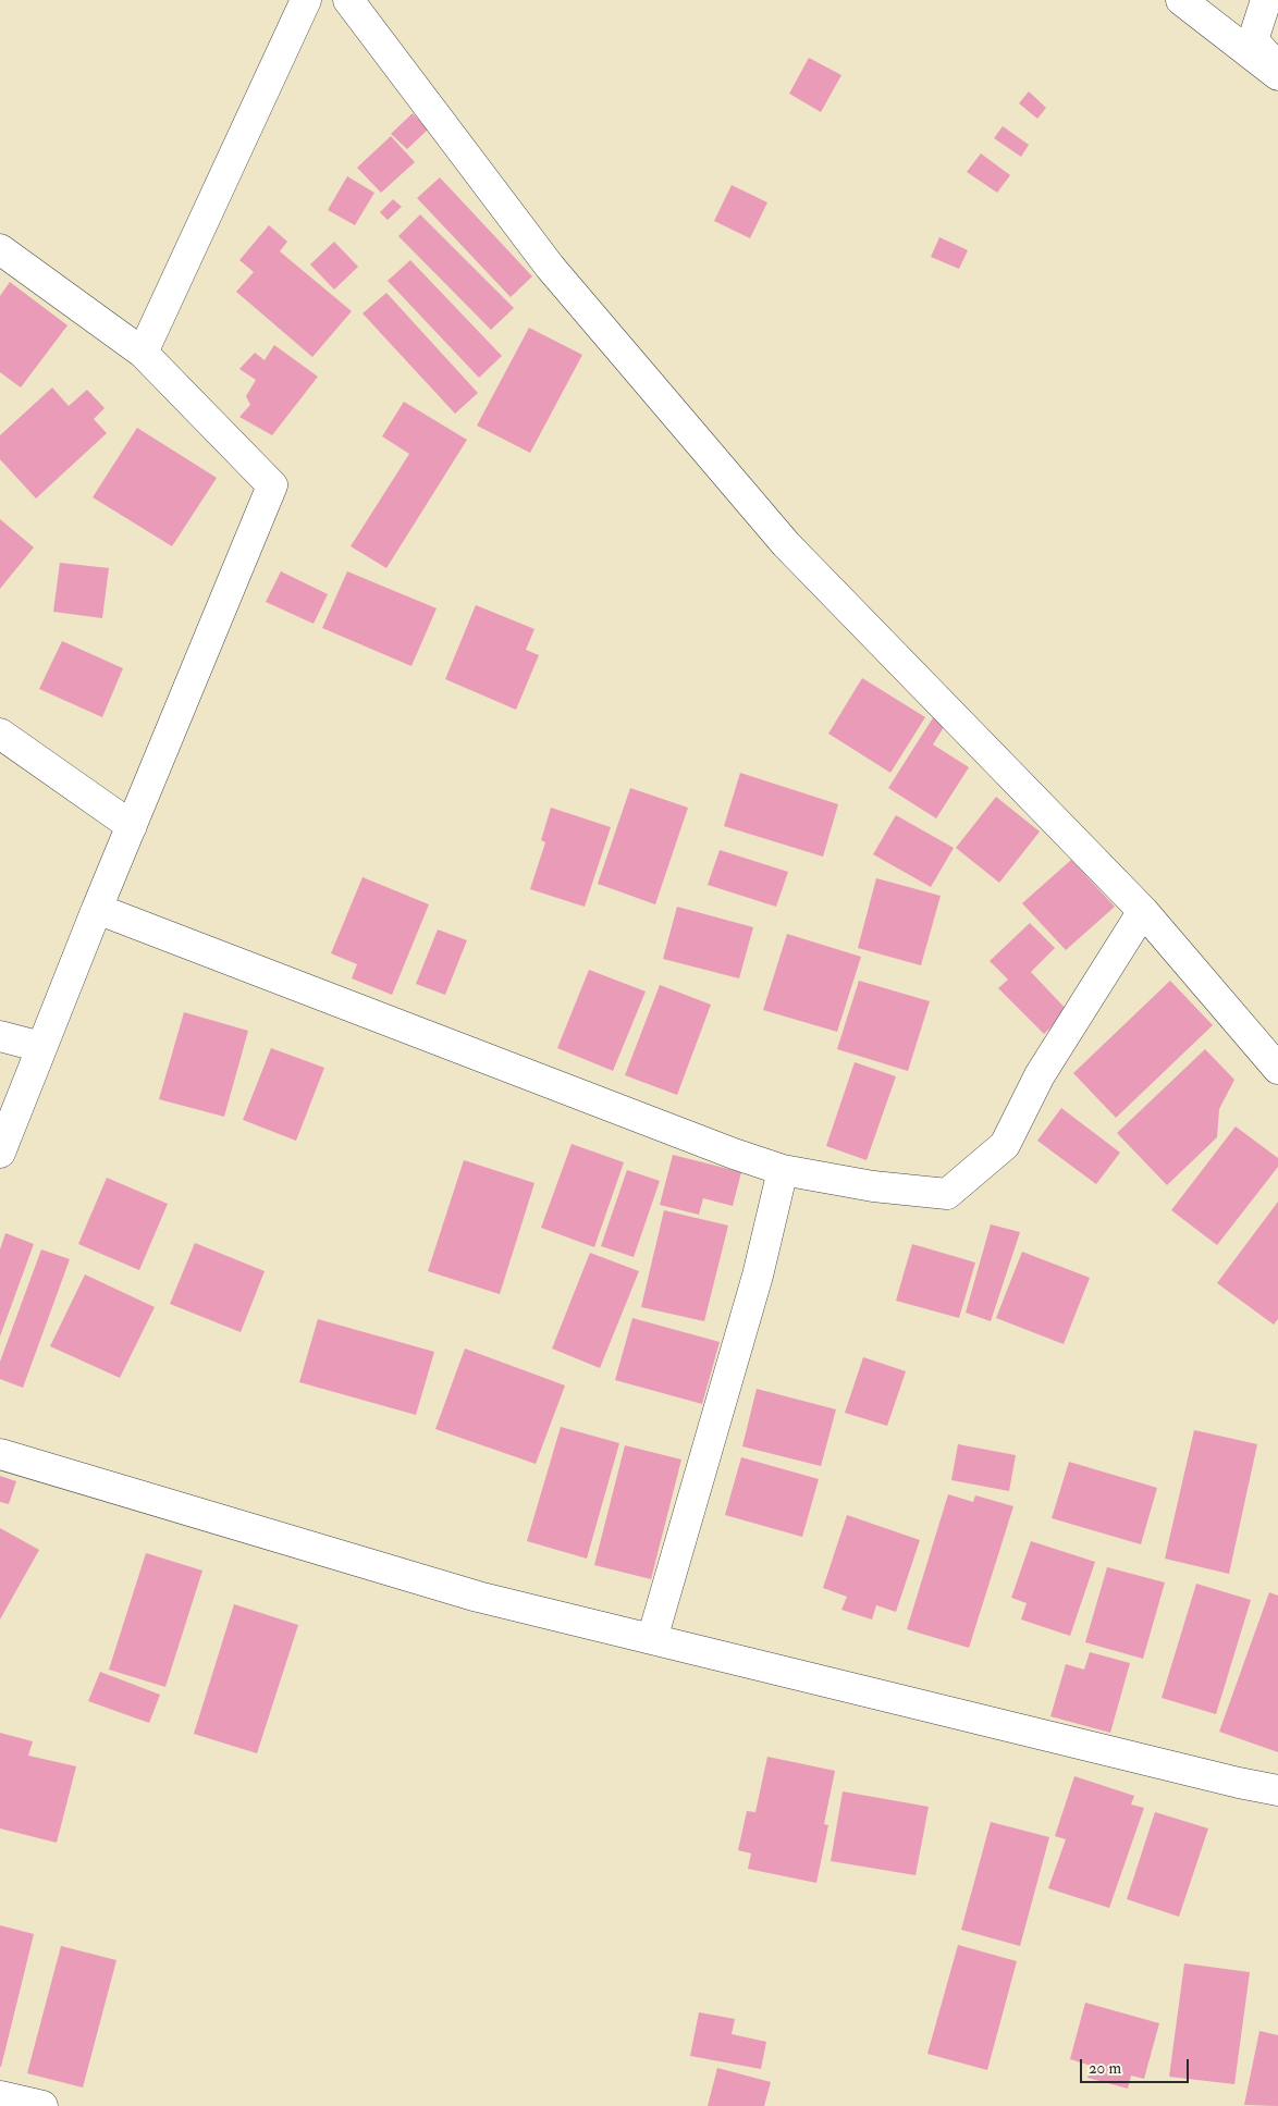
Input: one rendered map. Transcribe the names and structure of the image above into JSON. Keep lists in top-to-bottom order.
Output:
{
  "scale_bar": "20 m"
}
